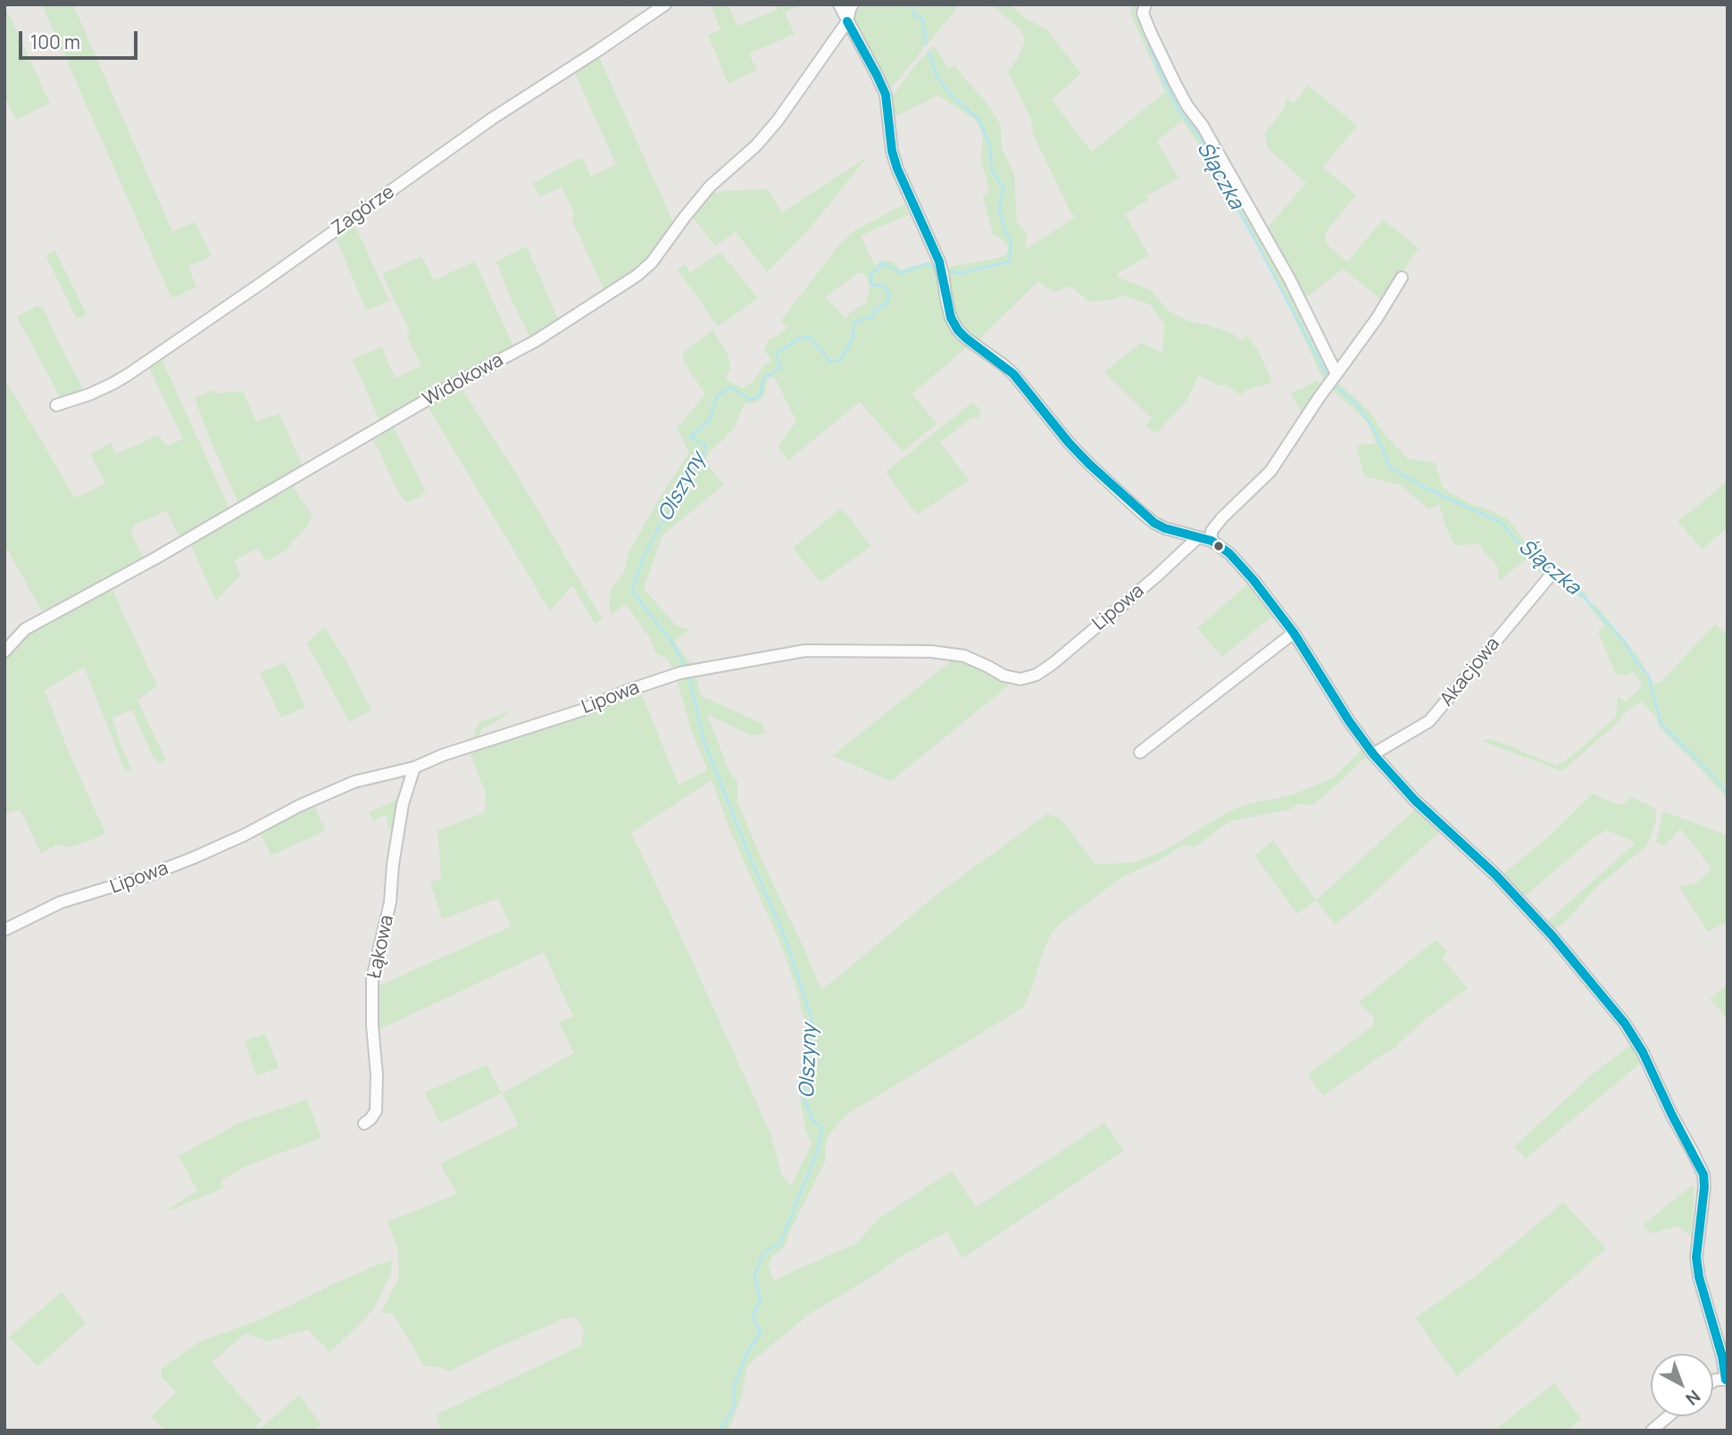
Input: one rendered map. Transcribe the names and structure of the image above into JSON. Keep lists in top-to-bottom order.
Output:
{
  "streets": {
    "street": [
      "Zagórze",
      "Widokowa",
      "Lipowa",
      "Akacjowa",
      "Łąkowa"
    ]
  },
  "crossings": [
    ["Lipowa", "Łąkowa"]
  ],
  "water": ["Ślączka", "Olszyny"],
  "scale_bar": "100 m",
  "north": "bottom right"
}
